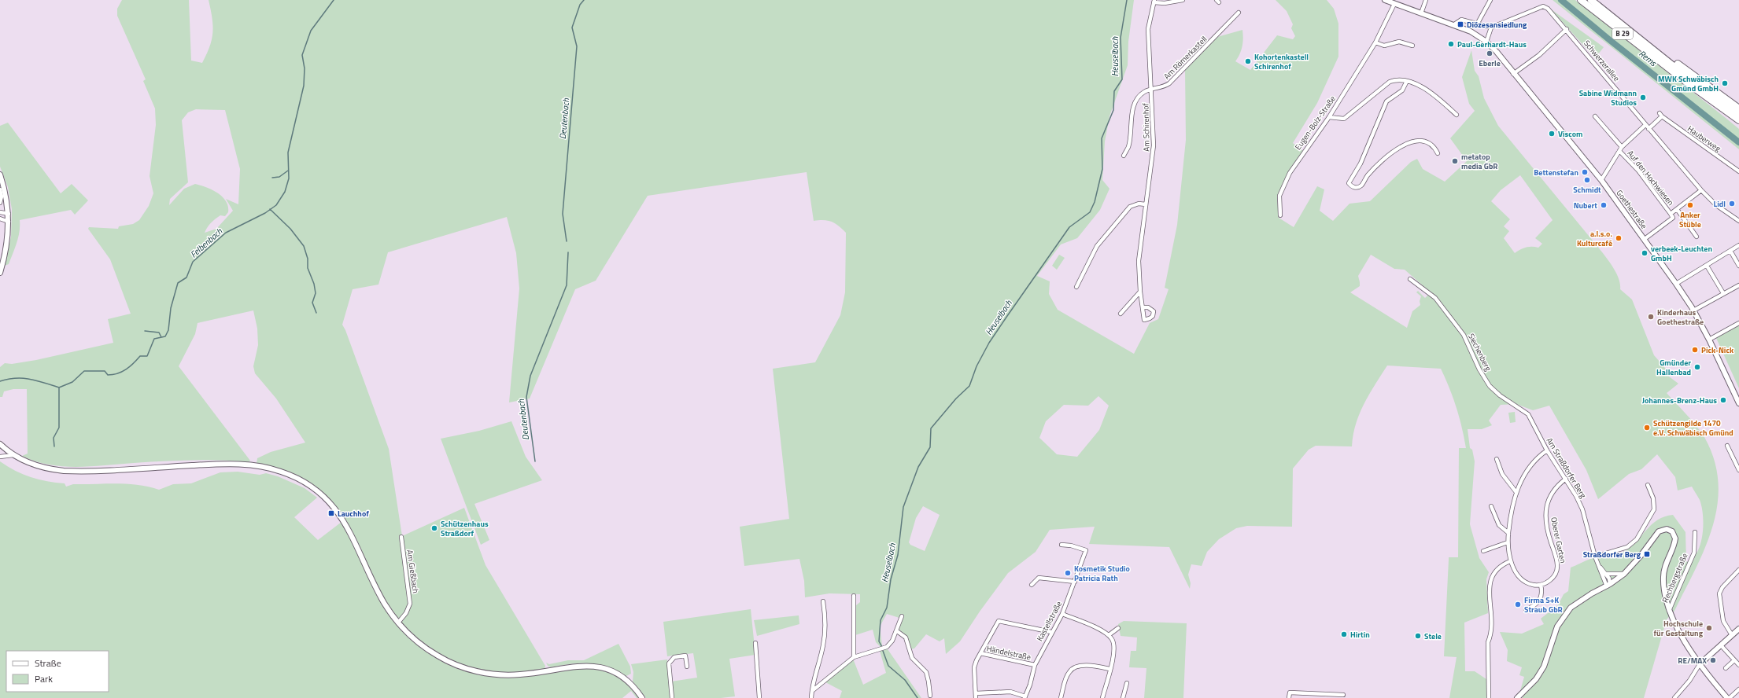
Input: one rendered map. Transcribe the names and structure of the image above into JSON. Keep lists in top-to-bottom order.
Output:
{
  "streets": {
    "highway": ["B 29"],
    "main road": ["Goethestraße", "Rechbergstraße"],
    "street": [
      "Am Römerkastell",
      "Schwerzerallee",
      "Eugen-Bolz-Straße",
      "Am Schirenhof",
      "Hauberweg",
      "Auf den Hochwiesen",
      "Siechenberg",
      "Am Straßdorfer Berg",
      "Oberer Garten",
      "Am Gießbach",
      "Kastellstraße",
      "Händelstraße"
    ]
  },
  "crossings": [
    ["Am Römerkastell", "Am Schirenhof"],
    ["Schwerzerallee", "Hauberweg"],
    ["Eugen-Bolz-Straße", "Goethestraße"],
    ["Siechenberg", "Am Straßdorfer Berg"],
    ["Am Straßdorfer Berg", "Oberer Garten"],
    ["Am Straßdorfer Berg", "Rechbergstraße"],
    ["Kastellstraße", "Händelstraße"]
  ],
  "water": [
    "Heuselbach",
    "Rems",
    "Deutenbach",
    "Felbenbach"
  ],
  "places": {
    "transit": ["Diözesansiedlung", "Lauchhof", "Straßdorfer Berg"],
    "other": [
      "Paul-Gerhardt-Haus",
      "Eberle",
      "Kohortenkastell Schirenhof",
      "MWK Schwäbisch Gmünd GmbH",
      "Sabine Widmann Studios",
      "Viscom",
      "metatop media GbR",
      "Bettenstefan",
      "Schmidt",
      "Lidl",
      "Nubert",
      "Anker Stüble",
      "a.l.s.o. Kulturcafé",
      "verbeek-Leuchten GmbH",
      "Kinderhaus Goethestraße",
      "Pick-Nick",
      "Gmünder Hallenbad",
      "Johannes-Brenz-Haus",
      "Schützengilde 1470 e.V. Schwäbisch Gmünd",
      "Schützenhaus Straßdorf",
      "Kosmetik Studio Patricia Rath",
      "Firma S+K Straub GbR",
      "Hochschule für Gestaltung",
      "Hirtin",
      "Stele",
      "RE/MAX"
    ]
  },
  "legend": ["Straße", "Park"]
}
